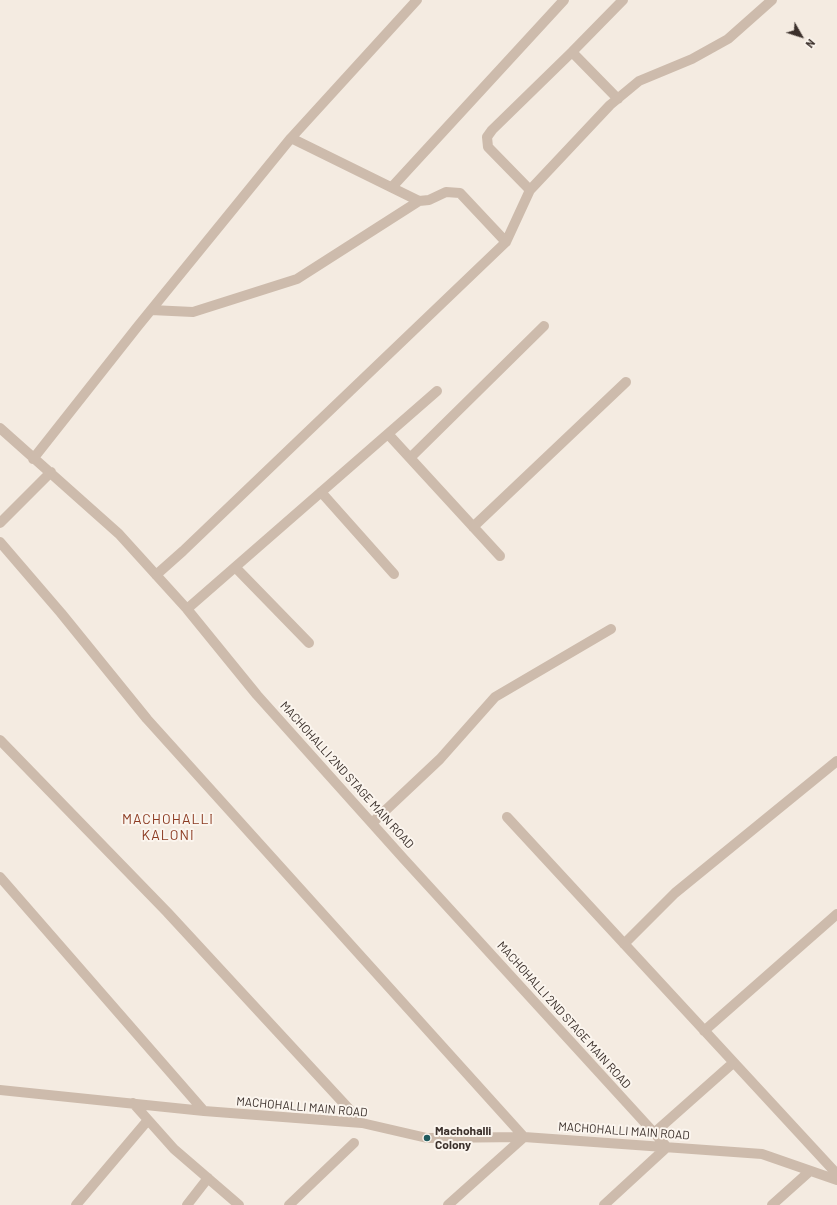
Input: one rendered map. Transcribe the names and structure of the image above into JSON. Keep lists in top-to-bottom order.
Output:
{
  "streets": {
    "street": ["MACHOHALLI 2ND STAGE MAIN ROAD", "MACHOHALLI MAIN ROAD"]
  },
  "crossings": [
    ["MACHOHALLI 2ND STAGE MAIN ROAD", "MACHOHALLI MAIN ROAD"]
  ],
  "districts": ["MACHOHALLI KALONI"],
  "places": ["Machohalli Colony"],
  "north": "bottom right"
}
